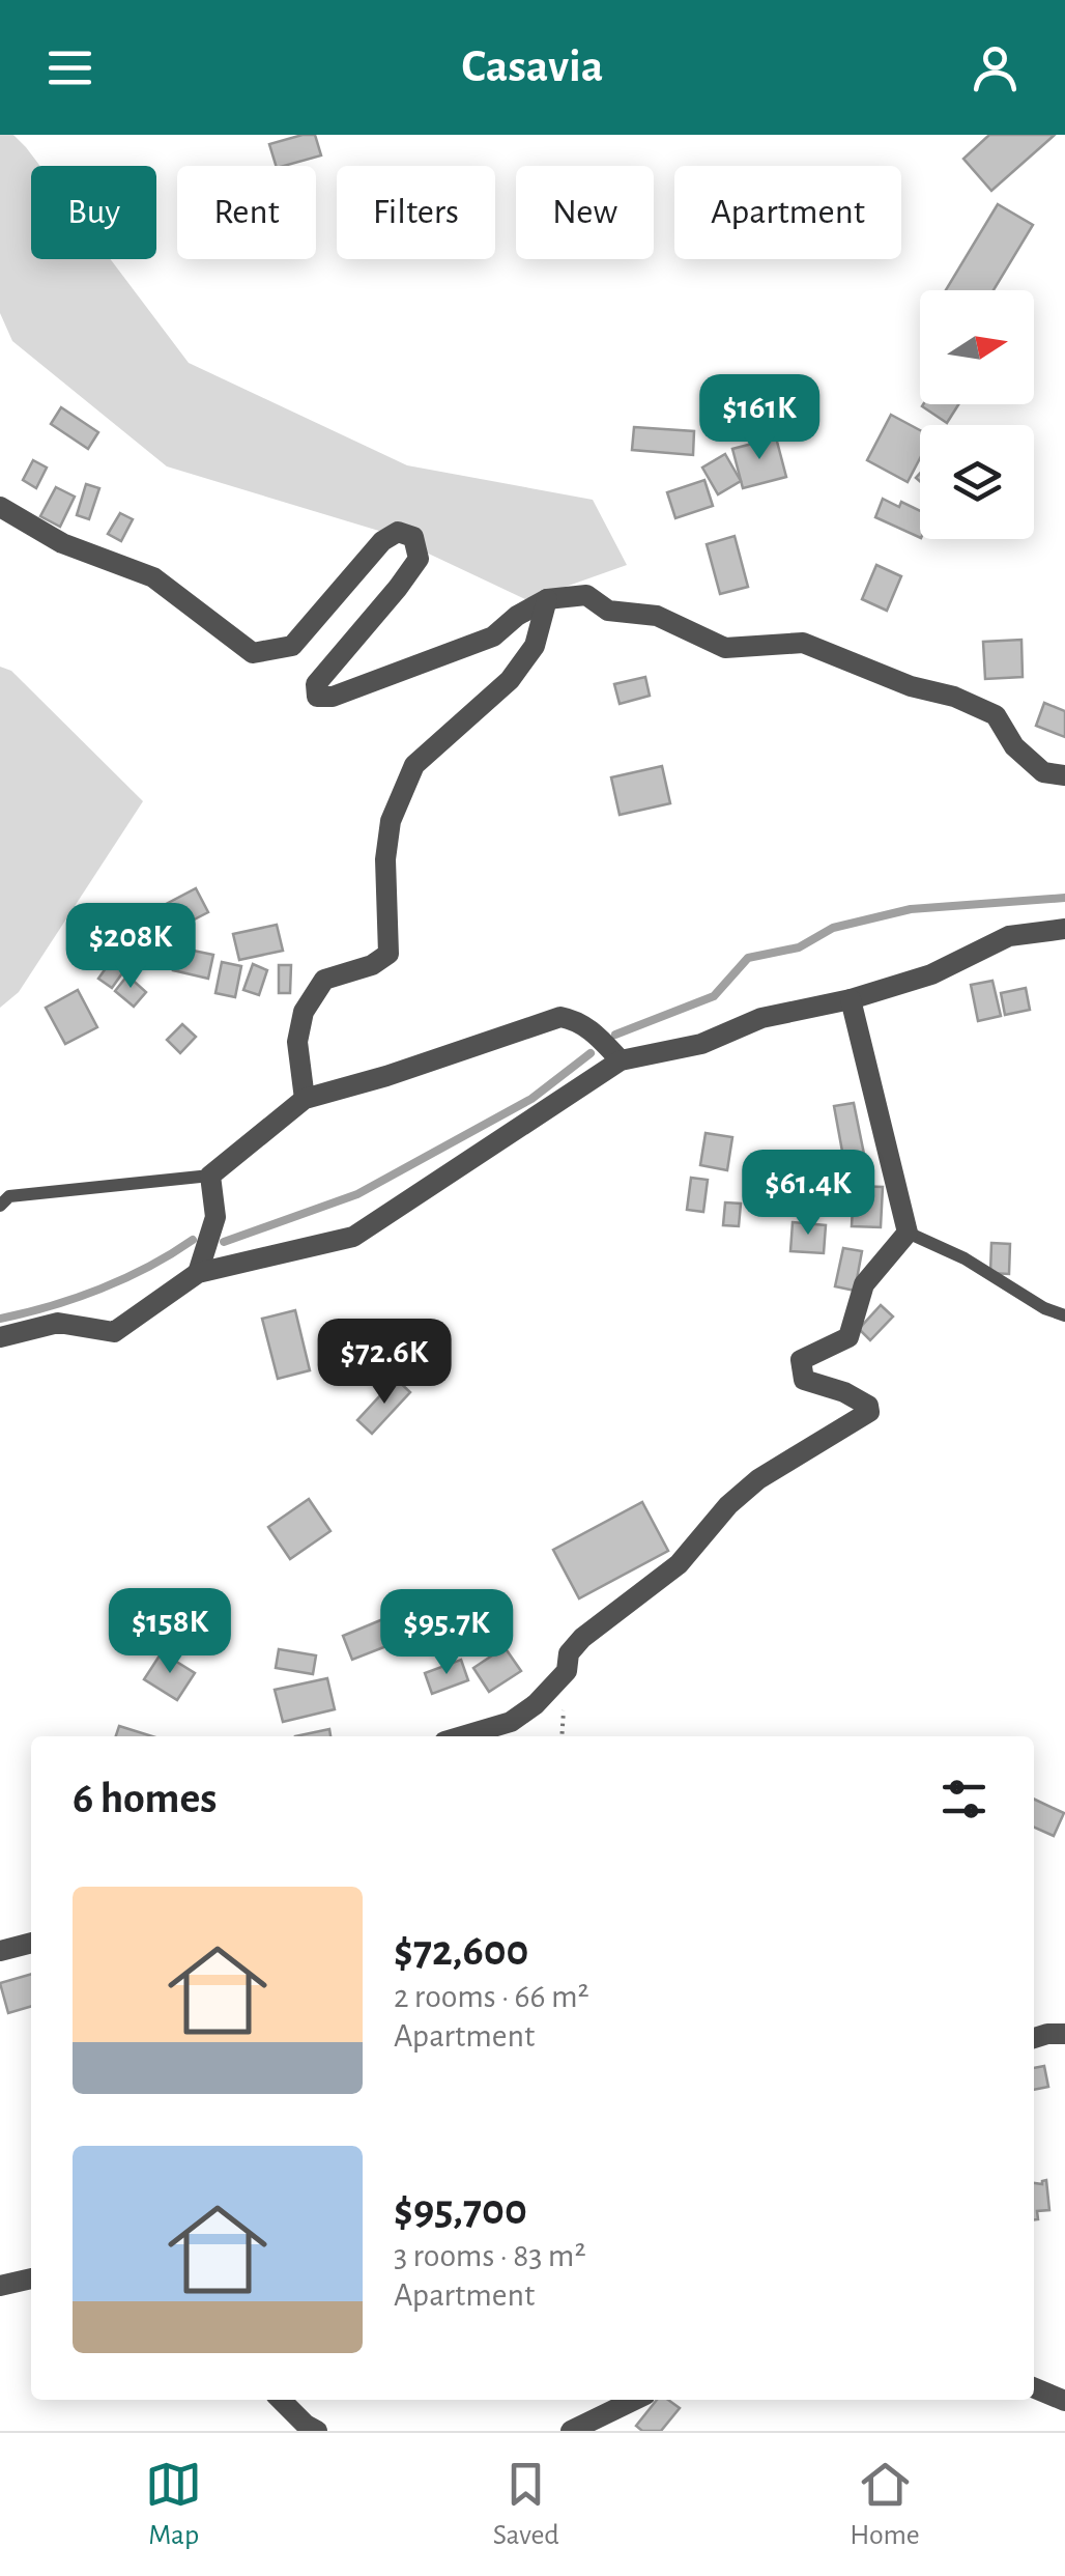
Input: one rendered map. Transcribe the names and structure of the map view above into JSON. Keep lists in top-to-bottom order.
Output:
{
  "north": "right",
  "page": {
    "header": "Casavia",
    "chip": [
      "Buy",
      "Rent",
      "Filters",
      "New",
      "Apartment"
    ],
    "price": [
      "$161K",
      "$208K",
      "$61.4K",
      "$72.6K",
      "$158K",
      "$95.7K"
    ],
    "heading": "6 homes",
    "list": [
      {
        "name": "$72,600",
        "note": "2 rooms · 66 m² · Apartment"
      },
      {
        "name": "$95,700",
        "note": "3 rooms · 83 m² · Apartment"
      }
    ],
    "tabs": ["Map", "Saved", "Home"]
  }
}
